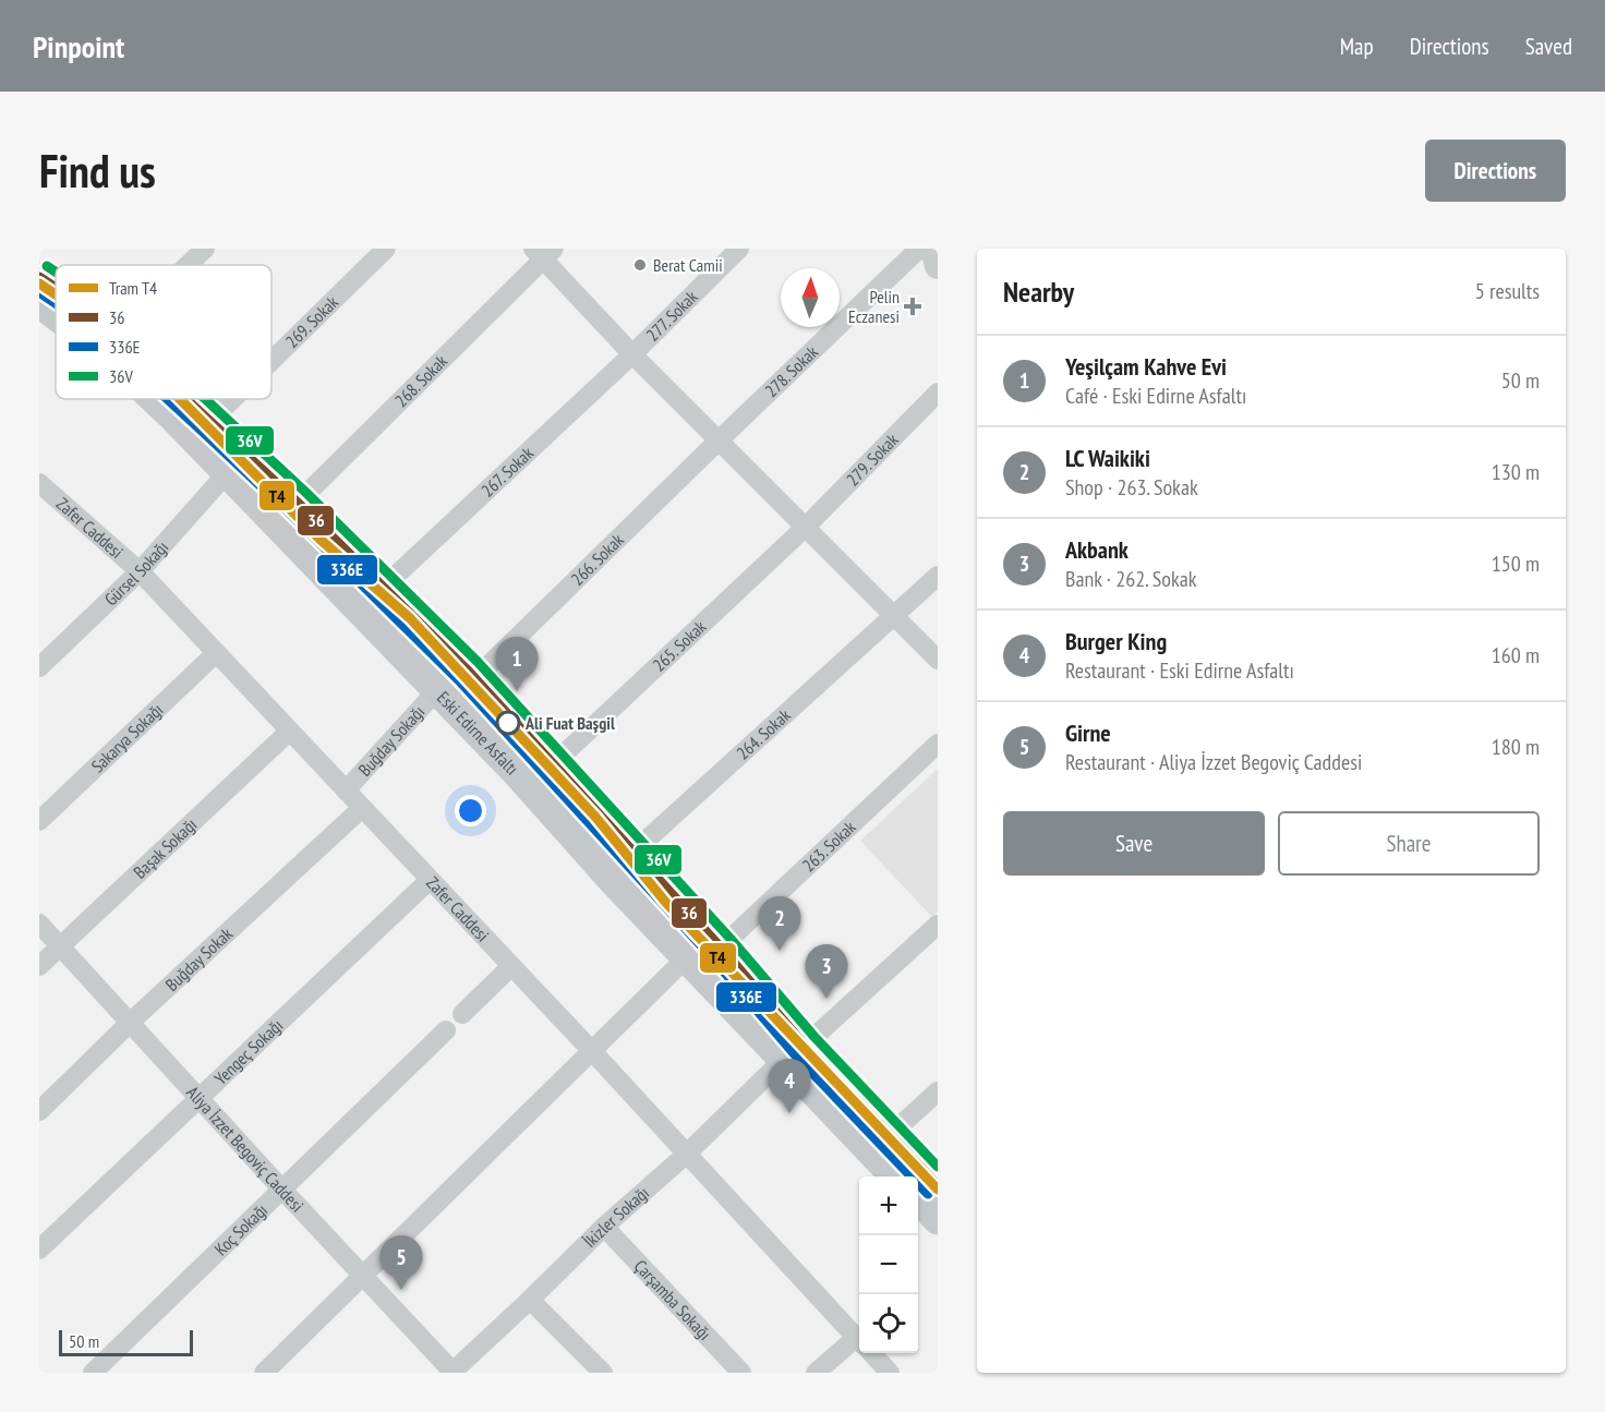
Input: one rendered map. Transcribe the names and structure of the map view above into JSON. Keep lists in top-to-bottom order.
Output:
{
  "streets": {
    "main road": ["Eski Edirne Asfaltı"],
    "street": [
      "277. Sokak",
      "269. Sokak",
      "278. Sokak",
      "268. Sokak",
      "279. Sokak",
      "267. Sokak",
      "Zafer Caddesi",
      "266. Sokak",
      "Gürsel Sokağı",
      "265. Sokak",
      "264. Sokak",
      "Sakarya Sokağı",
      "Buğday Sokağı",
      "263. Sokak",
      "Başak Sokağı",
      "Buğday Sokak",
      "Yengeç Sokağı",
      "Aliya İzzet Begoviç Caddesi",
      "İkizler Sokağı",
      "Koç Sokağı",
      "Çarşamba Sokağı"
    ]
  },
  "crossings": [
    ["277. Sokak", "267. Sokak"],
    ["269. Sokak", "Eski Edirne Asfaltı"],
    ["278. Sokak", "266. Sokak"],
    ["268. Sokak", "Eski Edirne Asfaltı"],
    ["279. Sokak", "265. Sokak"],
    ["267. Sokak", "Eski Edirne Asfaltı"],
    ["Zafer Caddesi", "Gürsel Sokağı"],
    ["Zafer Caddesi", "Sakarya Sokağı"],
    ["Zafer Caddesi", "Buğday Sokağı"],
    ["Zafer Caddesi", "Başak Sokağı"],
    ["Zafer Caddesi", "Buğday Sokak"],
    ["Zafer Caddesi", "Yengeç Sokağı"],
    ["Zafer Caddesi", "İkizler Sokağı"],
    ["266. Sokak", "Eski Edirne Asfaltı"],
    ["Gürsel Sokağı", "Eski Edirne Asfaltı"],
    ["265. Sokak", "Eski Edirne Asfaltı"],
    ["Eski Edirne Asfaltı", "264. Sokak"],
    ["Eski Edirne Asfaltı", "Buğday Sokağı"],
    ["Eski Edirne Asfaltı", "263. Sokak"],
    ["Eski Edirne Asfaltı", "İkizler Sokağı"],
    ["Başak Sokağı", "Aliya İzzet Begoviç Caddesi"],
    ["Buğday Sokak", "Aliya İzzet Begoviç Caddesi"],
    ["Yengeç Sokağı", "Aliya İzzet Begoviç Caddesi"],
    ["Aliya İzzet Begoviç Caddesi", "İkizler Sokağı"],
    ["Aliya İzzet Begoviç Caddesi", "Koç Sokağı"],
    ["İkizler Sokağı", "Çarşamba Sokağı"]
  ],
  "places": {
    "other": ["Berat Camii", "Ali Fuat Başgil"],
    "health": ["Pelin Eczanesi"]
  },
  "lines": [
    "transit line 36V",
    "transit line 36",
    "tram line T4",
    "transit line 336E"
  ],
  "legend": [
    "Tram T4",
    "36",
    "336E",
    "36V"
  ],
  "scale_bar": "50 m",
  "north": "top",
  "page": {
    "header": "Pinpoint",
    "nav": ["Map", "Directions", "Saved"],
    "buttons": [
      "Directions",
      ["Save", "Share"]
    ],
    "title": "Find us",
    "heading": ["Nearby", "5 results"],
    "list": [
      {
        "mark": "1",
        "name": "Yeşilçam Kahve Evi",
        "note": "Café · Eski Edirne Asfaltı",
        "value": "50 m"
      },
      {
        "mark": "2",
        "name": "LC Waikiki",
        "note": "Shop · 263. Sokak",
        "value": "130 m"
      },
      {
        "mark": "3",
        "name": "Akbank",
        "note": "Bank · 262. Sokak",
        "value": "150 m"
      },
      {
        "mark": "4",
        "name": "Burger King",
        "note": "Restaurant · Eski Edirne Asfaltı",
        "value": "160 m"
      },
      {
        "mark": "5",
        "name": "Girne",
        "note": "Restaurant · Aliya İzzet Begoviç Caddesi",
        "value": "180 m"
      }
    ],
    "pins": [
      "1",
      "2",
      "3",
      "4",
      "5"
    ],
    "map_buttons": ["+", "−"],
    "scale": "50 m"
  }
}
